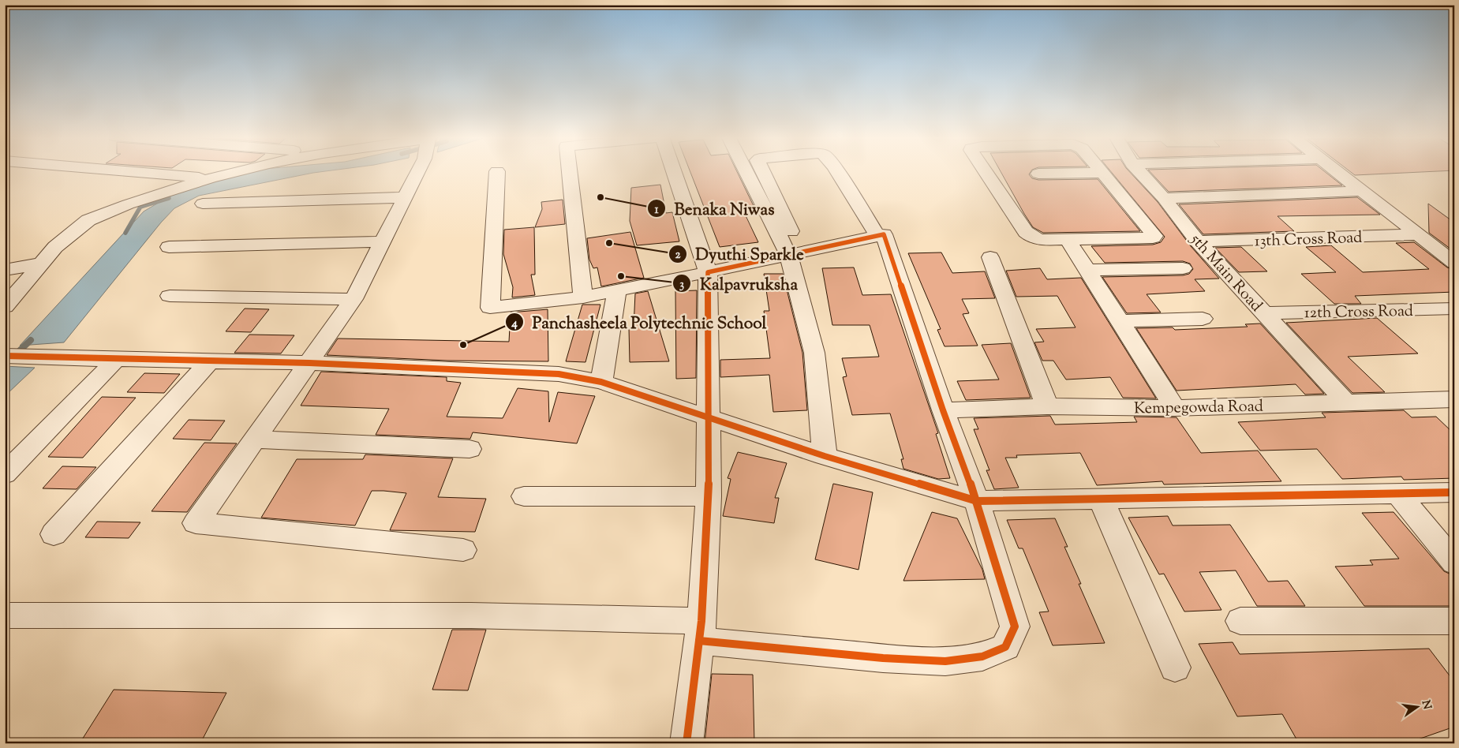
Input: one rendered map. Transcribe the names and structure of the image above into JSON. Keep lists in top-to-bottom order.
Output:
{
  "streets": {
    "street": [
      "13th Cross Road",
      "5th Main Road",
      "12th Cross Road",
      "Kempegowda Road"
    ]
  },
  "crossings": [
    ["13th Cross Road", "5th Main Road"],
    ["5th Main Road", "12th Cross Road"],
    ["5th Main Road", "Kempegowda Road"]
  ],
  "places": [
    "Benaka Niwas",
    "Dyuthi Sparkle",
    "Kalpavruksha",
    "Panchasheela Polytechnic School"
  ],
  "north": "right"
}
